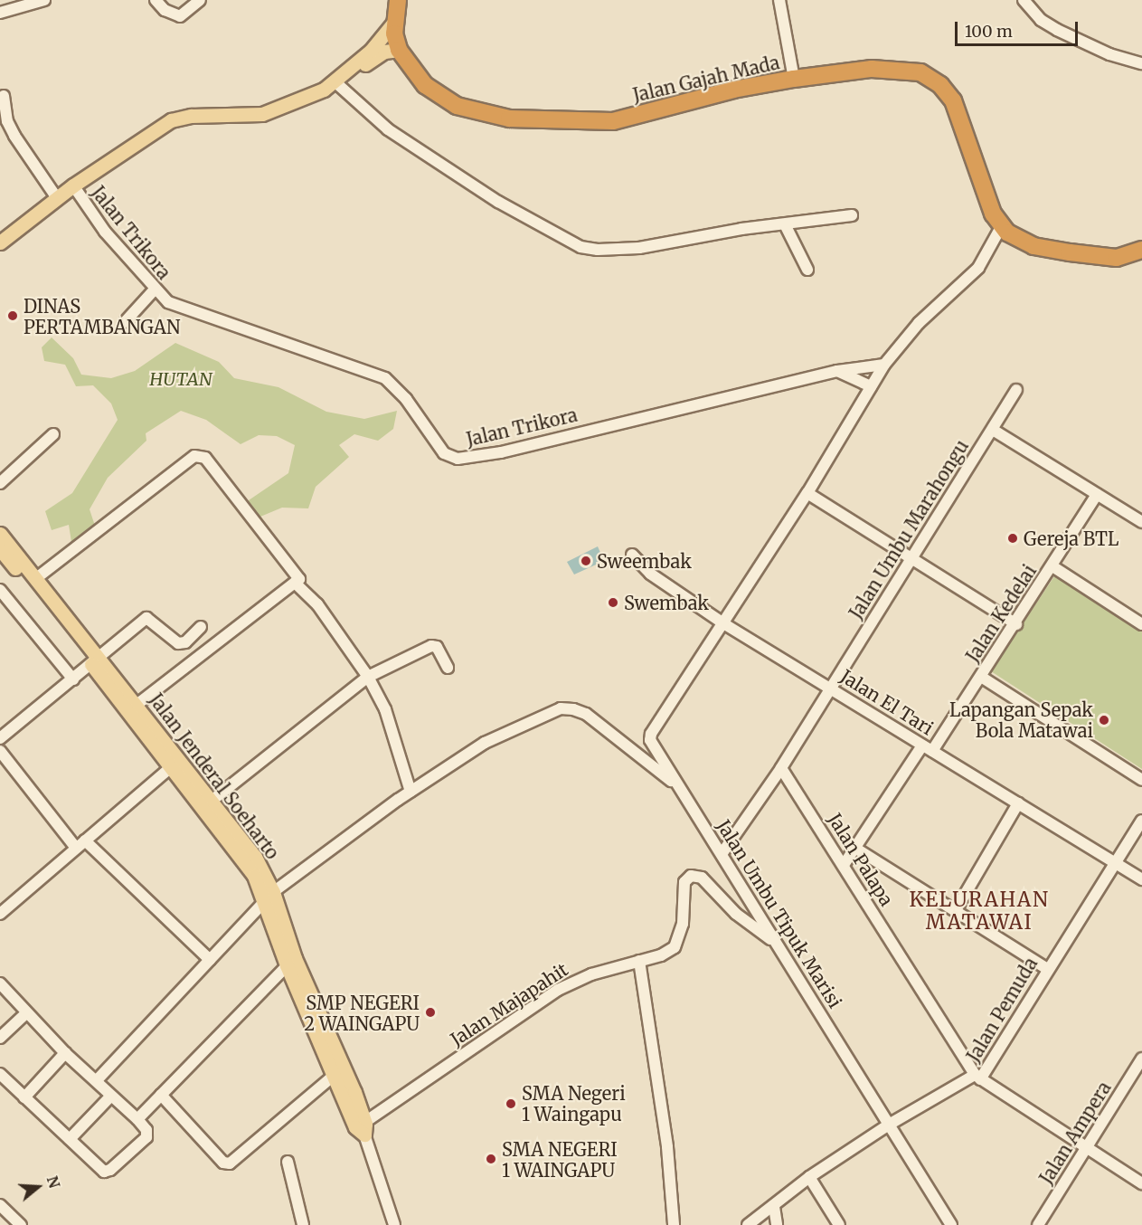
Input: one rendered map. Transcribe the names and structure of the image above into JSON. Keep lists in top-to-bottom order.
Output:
{
  "streets": {
    "highway": ["Jalan Gajah Mada"],
    "main road": ["Jalan Jenderal Soeharto"],
    "street": [
      "Jalan Trikora",
      "Jalan Umbu Marahongu",
      "Jalan Kedelai",
      "Jalan El Tari",
      "Jalan Palapa",
      "Jalan Umbu Tipuk Marisi",
      "Jalan Majapahit",
      "Jalan Pemuda",
      "Jalan Ampera"
    ]
  },
  "crossings": [
    ["Jalan Gajah Mada", "Jalan Umbu Tipuk Marisi"],
    ["Jalan Trikora", "Jalan Umbu Tipuk Marisi"],
    ["Jalan Umbu Marahongu", "Jalan El Tari"],
    ["Jalan Kedelai", "Jalan El Tari"],
    ["Jalan Kedelai", "Jalan Palapa"],
    ["Jalan El Tari", "Jalan Umbu Tipuk Marisi"],
    ["Jalan El Tari", "Jalan Pemuda"],
    ["Jalan Jenderal Soeharto", "Jalan Majapahit"],
    ["Jalan Palapa", "Jalan Pemuda"],
    ["Jalan Palapa", "Jalan Ampera"],
    ["Jalan Umbu Tipuk Marisi", "Jalan Majapahit"]
  ],
  "districts": ["KELURAHAN MATAWAI"],
  "parks": ["HUTAN"],
  "places": [
    "DINAS PERTAMBANGAN",
    "Gereja BTL",
    "Sweembak",
    "Swembak",
    "Lapangan Sepak Bola Matawai",
    "SMP NEGERI 2 WAINGAPU",
    "SMA Negeri 1 Waingapu",
    "SMA NEGERI 1 WAINGAPU"
  ],
  "scale_bar": "100 m",
  "north": "right"
}
